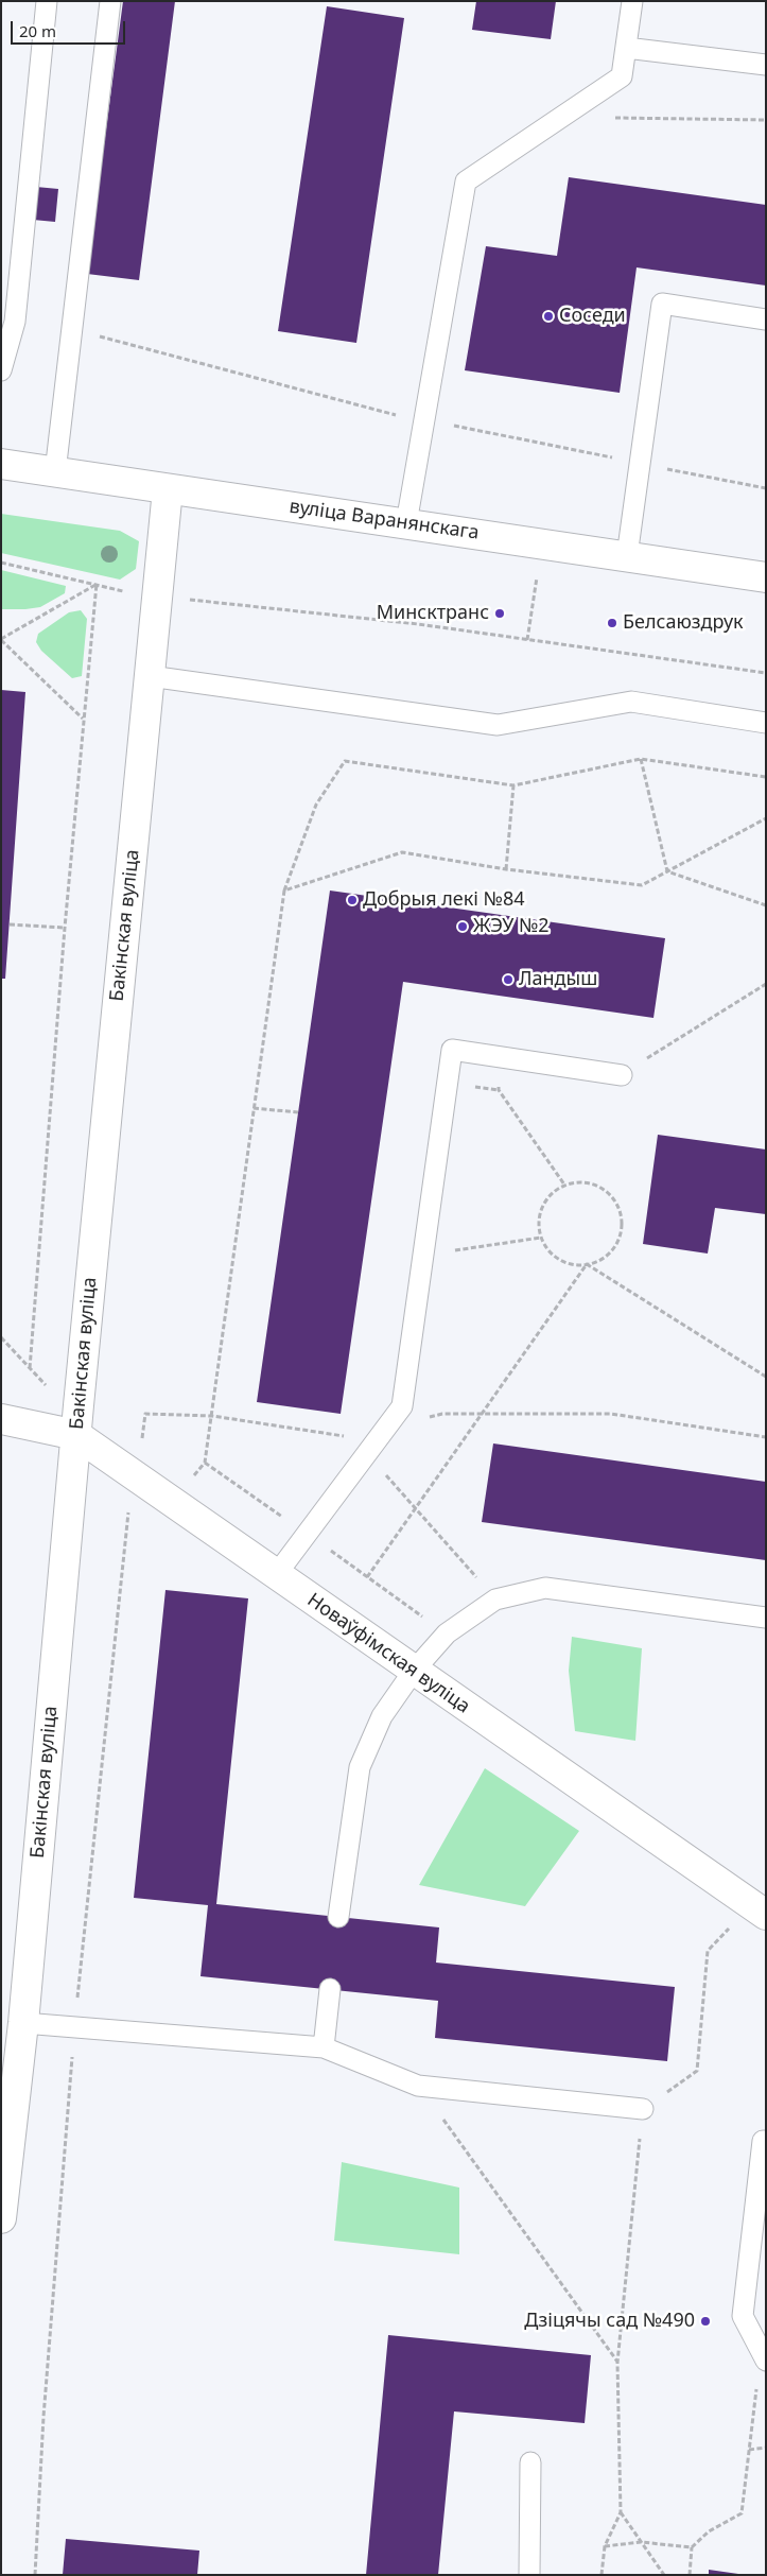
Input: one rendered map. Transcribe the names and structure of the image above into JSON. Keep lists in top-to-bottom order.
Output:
{
  "streets": {
    "street": ["вуліца Варанянскага", "Бакінская вуліца", "Новаўфімская вуліца"]
  },
  "crossings": [
    ["вуліца Варанянскага", "Бакінская вуліца"],
    ["Бакінская вуліца", "Новаўфімская вуліца"]
  ],
  "places": [
    "Соседи",
    "Минсктранс",
    "Белсаюздрук",
    "Добрыя лекі №84",
    "ЖЭУ №2",
    "Ландыш",
    "Дзіцячы сад №490"
  ],
  "scale_bar": "20 m"
}
